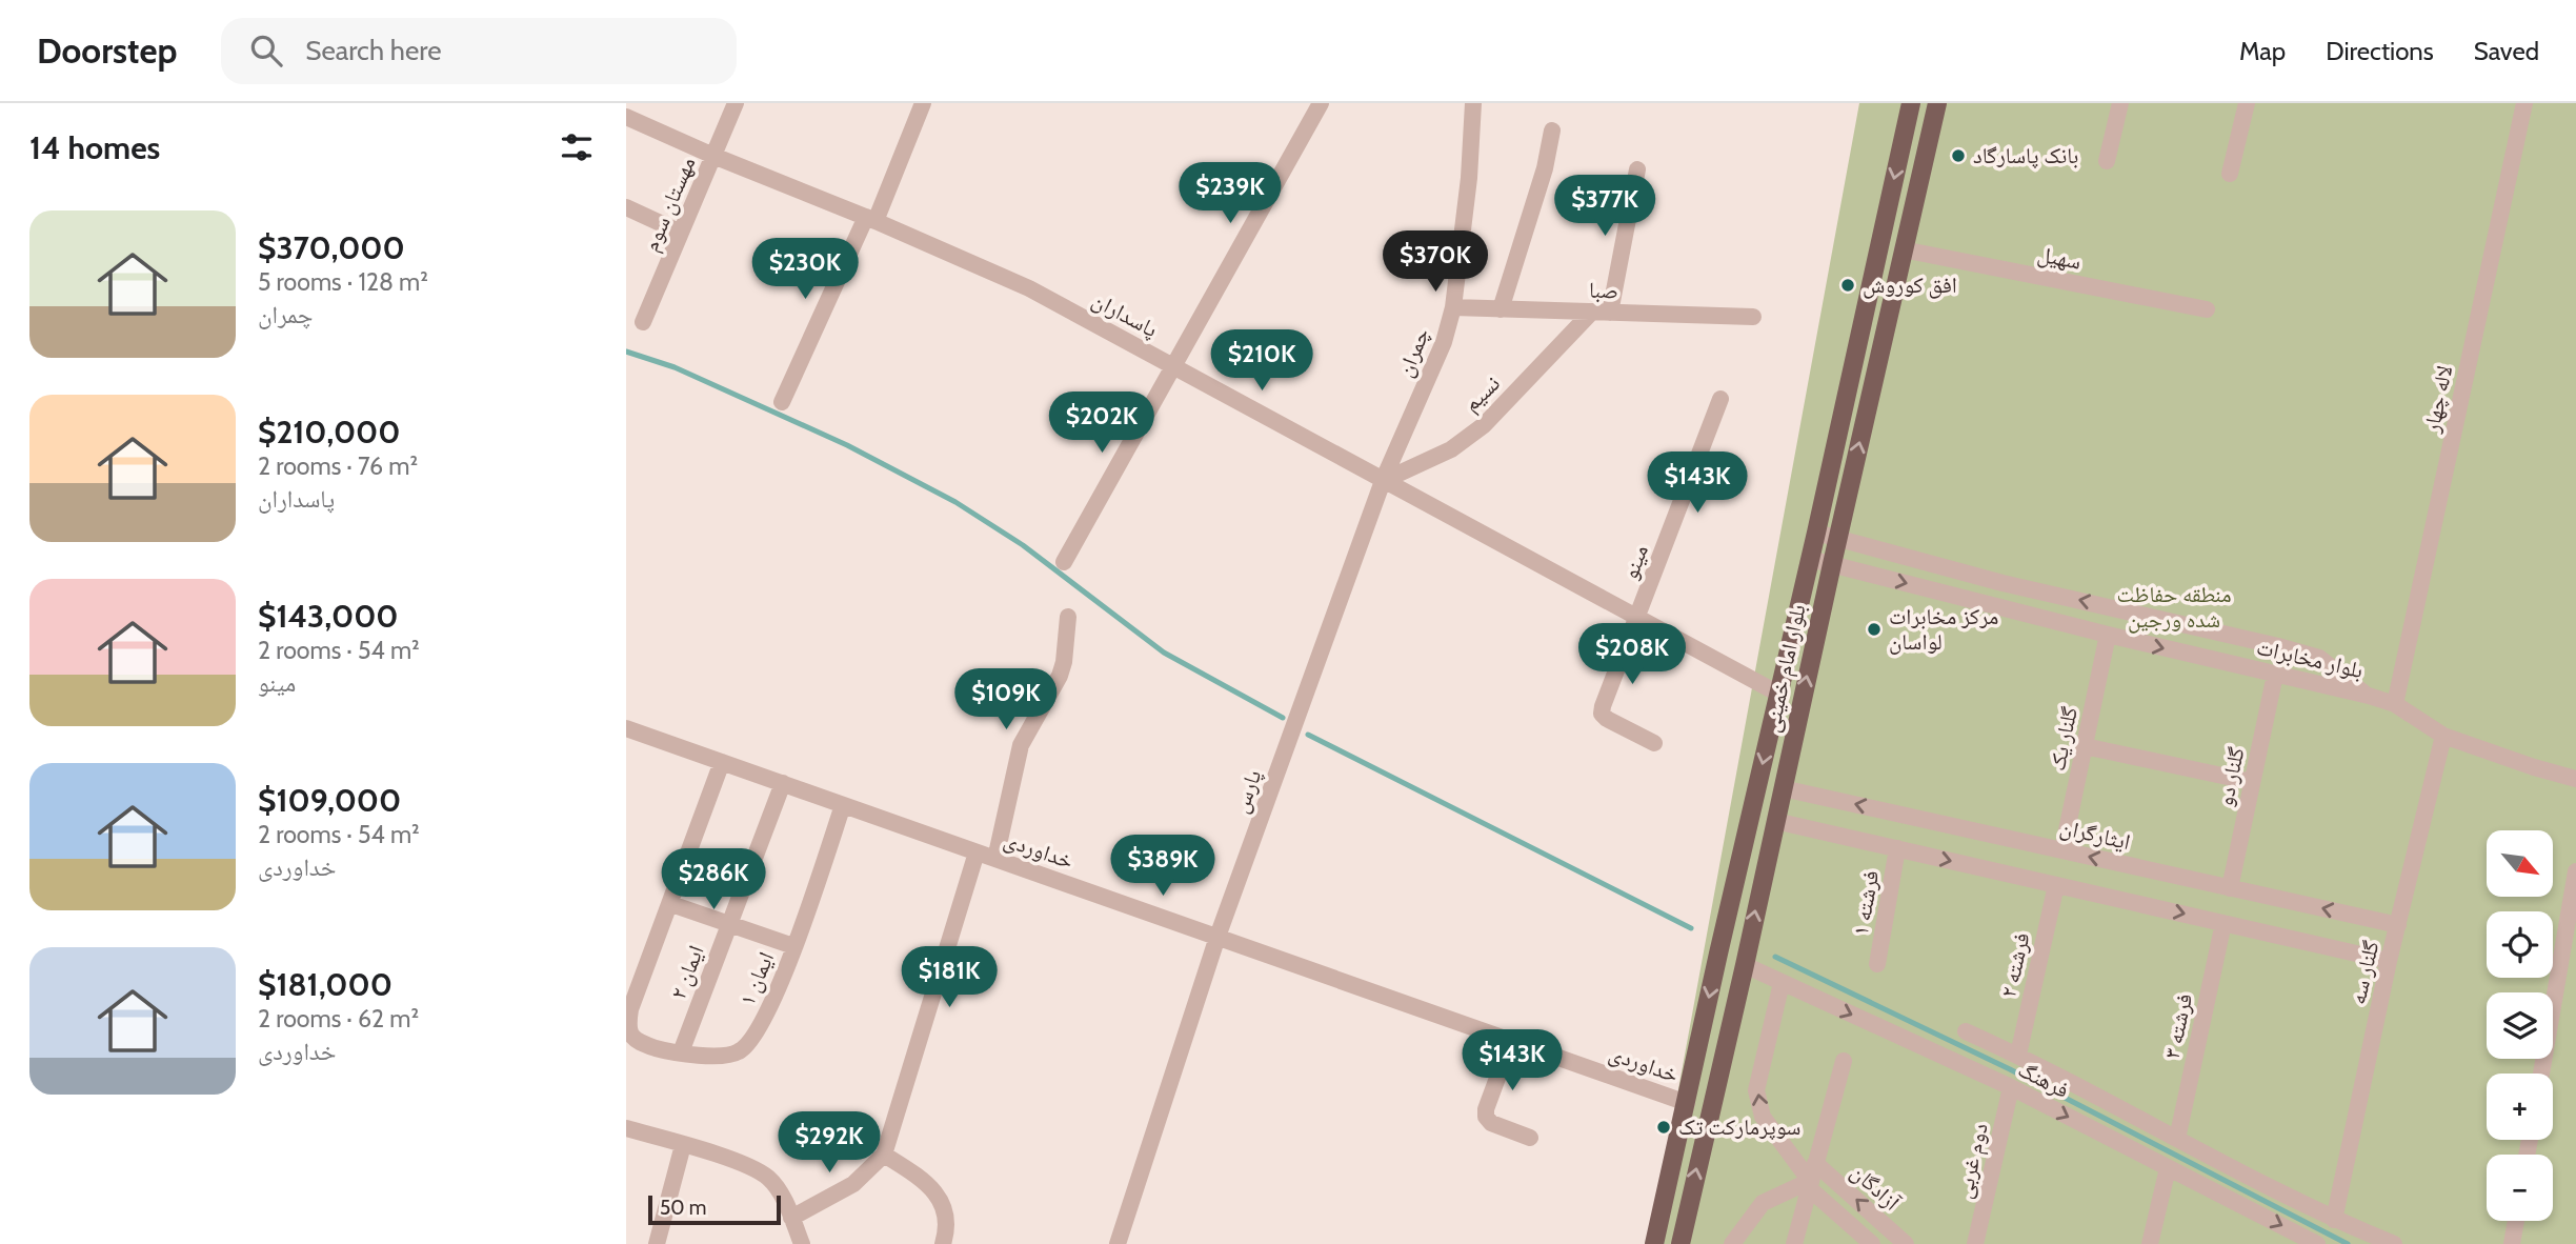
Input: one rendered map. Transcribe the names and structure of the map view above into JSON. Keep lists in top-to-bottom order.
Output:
{
  "streets": {
    "main road": ["بلوار امام خمینی"],
    "street": [
      "مهستان سوم",
      "سهیل",
      "صبا",
      "پاسداران",
      "چمران",
      "نسیم",
      "لاله چهار",
      "مینو",
      "بلوار مخابرات",
      "گلنار یک",
      "گلنار دو",
      "پارس",
      "ایثارگران",
      "خداوردی",
      "فرشته ۱",
      "فرشته ۲",
      "ایمان ۲",
      "گلنار سه",
      "ایمان ۱",
      "فرشته ۳",
      "فرهنگ",
      "دوم غربی",
      "آزادگان"
    ]
  },
  "crossings": [
    ["مهستان سوم", "پاسداران"],
    ["سهیل", "بلوار امام خمینی"],
    ["صبا", "چمران"],
    ["صبا", "نسیم"],
    ["پاسداران", "چمران"],
    ["پاسداران", "نسیم"],
    ["پاسداران", "مینو"],
    ["پاسداران", "بلوار امام خمینی"],
    ["پاسداران", "پارس"],
    ["چمران", "نسیم"],
    ["چمران", "پارس"],
    ["نسیم", "پارس"],
    ["بلوار مخابرات", "بلوار امام خمینی"],
    ["بلوار مخابرات", "گلنار یک"],
    ["بلوار مخابرات", "گلنار دو"],
    ["بلوار امام خمینی", "ایثارگران"],
    ["بلوار امام خمینی", "خداوردی"],
    ["بلوار امام خمینی", "فرهنگ"],
    ["گلنار یک", "ایثارگران"],
    ["گلنار دو", "ایثارگران"],
    ["پارس", "خداوردی"],
    ["ایثارگران", "گلنار سه"],
    ["خداوردی", "ایمان ۲"],
    ["خداوردی", "ایمان ۱"],
    ["ایمان ۲", "ایمان ۱"],
    ["فرهنگ", "دوم غربی"],
    ["فرهنگ", "آزادگان"]
  ],
  "one_way": ["آزادگان"],
  "parks": ["منطقه حفاظت شده ورجین"],
  "places": [
    "بانک پاسارگاد",
    "افق کوروش",
    "مرکز مخابرات لواسان",
    "سوپرمارکت تک"
  ],
  "scale_bar": "50 m",
  "north": "bottom right",
  "page": {
    "header": "Doorstep",
    "search": "Search here",
    "nav": ["Map", "Directions", "Saved"],
    "heading": "14 homes",
    "price": [
      "$239K",
      "$377K",
      "$370K",
      "$230K",
      "$210K",
      "$202K",
      "$143K",
      "$208K",
      "$109K",
      "$389K",
      "$286K",
      "$181K",
      "$143K",
      "$292K"
    ],
    "list": [
      {
        "name": "$370,000",
        "note": "5 rooms · 128 m² · چمران"
      },
      {
        "name": "$210,000",
        "note": "2 rooms · 76 m² · پاسداران"
      },
      {
        "name": "$143,000",
        "note": "2 rooms · 54 m² · مینو"
      },
      {
        "name": "$109,000",
        "note": "2 rooms · 54 m² · خداوردی"
      },
      {
        "name": "$181,000",
        "note": "2 rooms · 62 m² · خداوردی"
      }
    ],
    "map_buttons": ["+", "−"],
    "scale": "50 m"
  }
}
